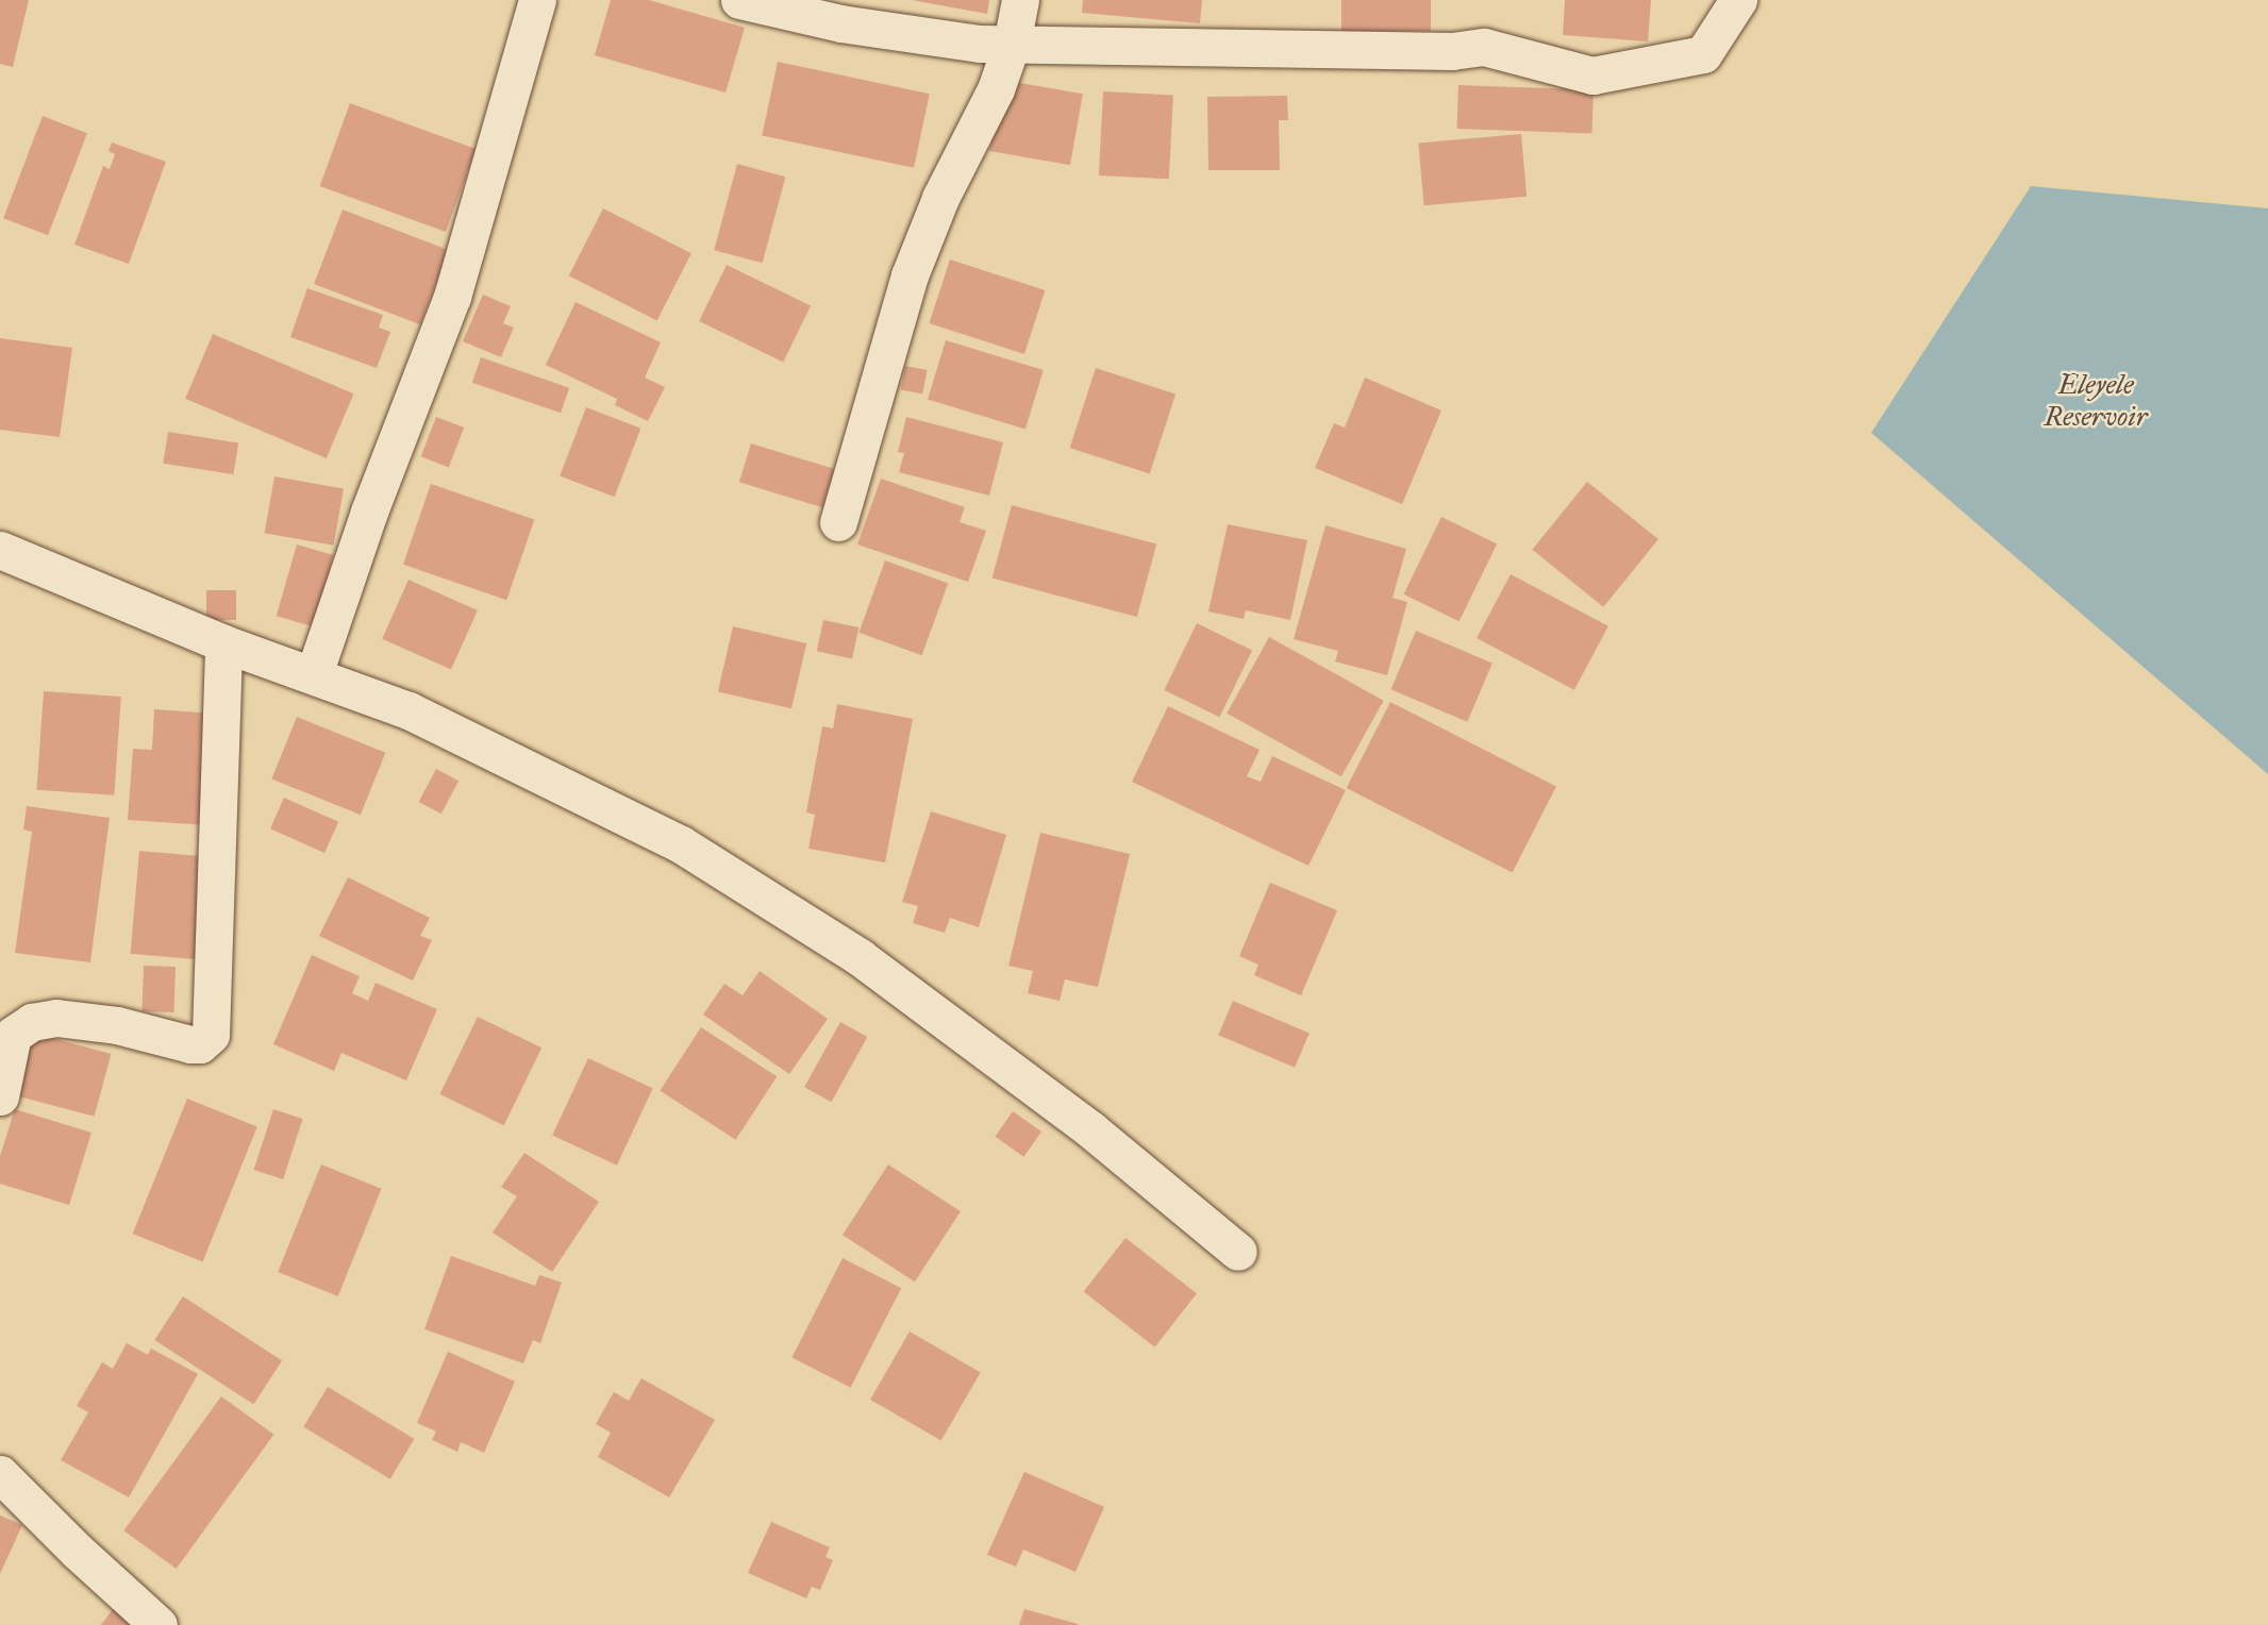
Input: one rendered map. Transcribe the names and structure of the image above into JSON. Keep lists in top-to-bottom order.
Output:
{
  "water": ["Eleyele Reservoir"]
}
